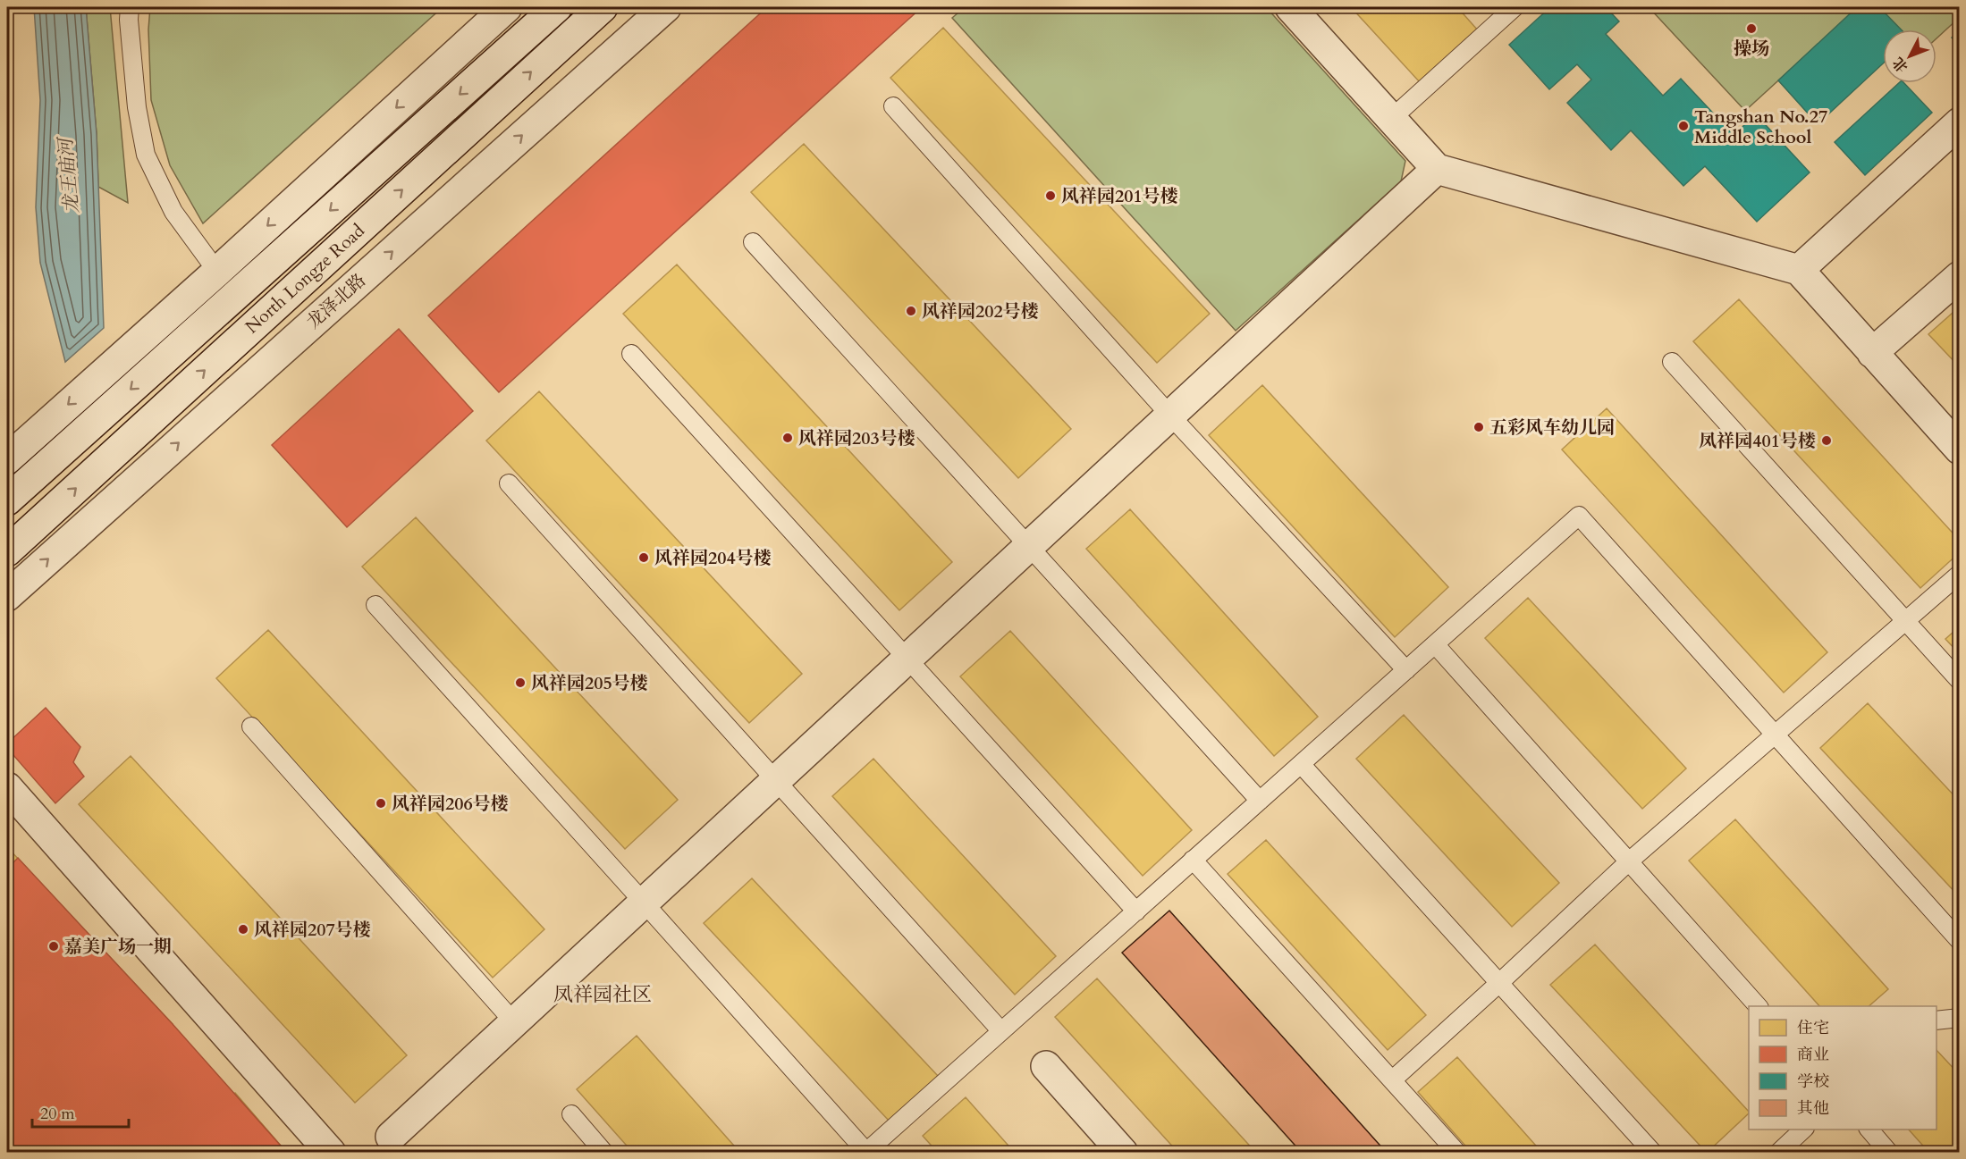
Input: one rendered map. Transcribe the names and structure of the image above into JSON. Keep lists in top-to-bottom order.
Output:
{
  "streets": {
    "street": ["North Longze Road", "龙泽北路"]
  },
  "districts": ["凤祥园社区"],
  "water": ["龙王庙河"],
  "places": [
    "操场",
    "Tangshan No.27 Middle School",
    "风祥园201号楼",
    "风祥园202号楼",
    "五彩风车幼儿园",
    "风祥园203号楼",
    "凤祥园401号楼",
    "风祥园204号楼",
    "风祥园205号楼",
    "风祥园206号楼",
    "风祥园207号楼",
    "嘉美广场一期"
  ],
  "legend": [
    "住宅",
    "商业",
    "学校",
    "其他"
  ],
  "scale_bar": "20 m",
  "north": "bottom left"
}
